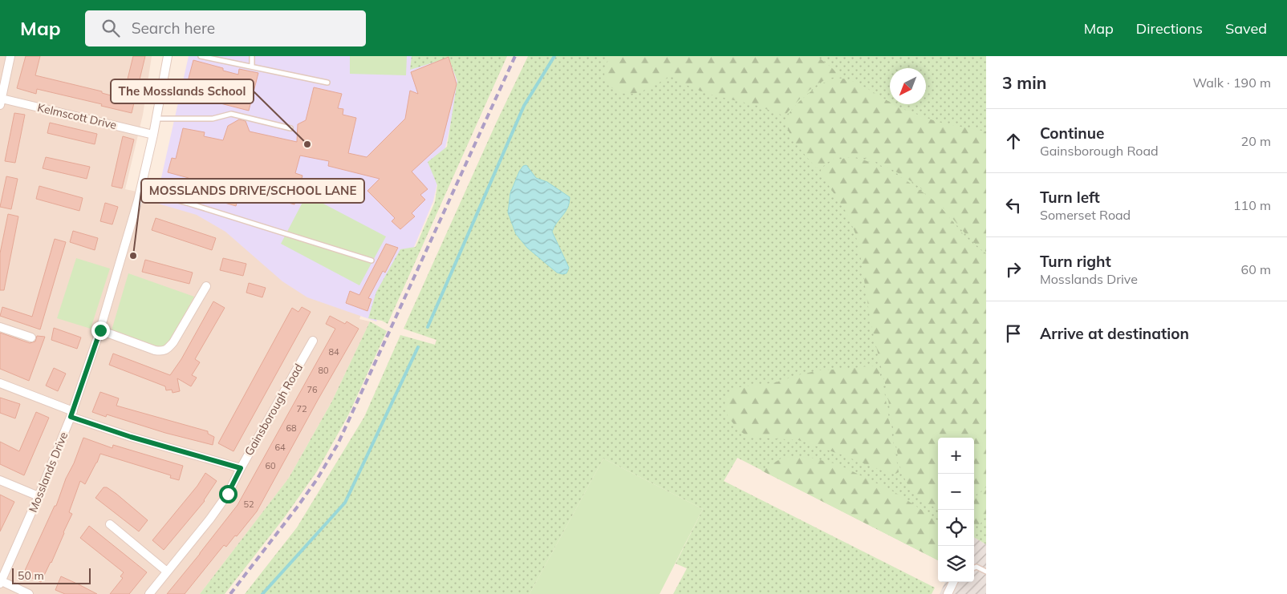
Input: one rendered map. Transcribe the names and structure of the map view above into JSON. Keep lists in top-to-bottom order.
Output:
{
  "streets": {
    "street": ["Kelmscott Drive", "Gainsborough Road", "Mosslands Drive"]
  },
  "crossings": [
    ["Kelmscott Drive", "Mosslands Drive"]
  ],
  "places": ["The Mosslands School", "MOSSLANDS DRIVE/SCHOOL LANE"],
  "house_numbers": [
    "84",
    "80",
    "76",
    "72",
    "68",
    "64",
    "60",
    "52"
  ],
  "scale_bar": "50 m",
  "north": "bottom left",
  "page": {
    "header": "Map",
    "search": "Search here",
    "nav": ["Map", "Directions", "Saved"],
    "heading": ["3 min", "Walk · 190 m"],
    "list": [
      ["Continue", "Gainsborough Road", "20 m"],
      ["Turn left", "Somerset Road", "110 m"],
      ["Turn right", "Mosslands Drive", "60 m"],
      "Arrive at destination"
    ],
    "map_buttons": ["+", "−"],
    "scale": "50 m"
  }
}
